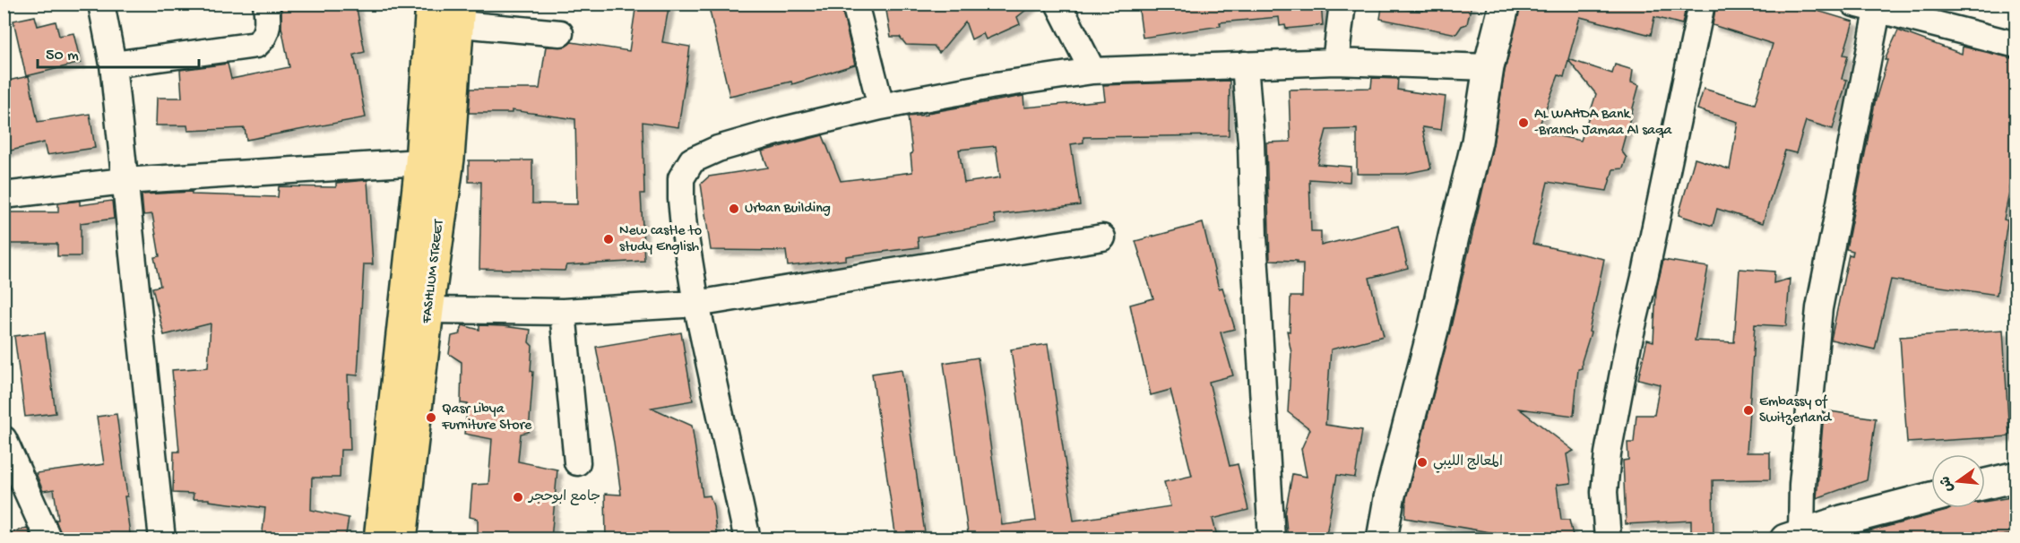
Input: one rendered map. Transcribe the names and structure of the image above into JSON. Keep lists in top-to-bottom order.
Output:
{
  "streets": {
    "main road": ["FASHLIUM STREET"]
  },
  "places": [
    "AL WAHDA Bank -Branch Jamaa Al saqa",
    "Urban Building",
    "New castle to study English",
    "Embassy of Switzerland",
    "Qasr Libya Furniture Store",
    "المعالج الليبي",
    "جامع ابوحجر"
  ],
  "scale_bar": "50 m",
  "north": "left"
}
